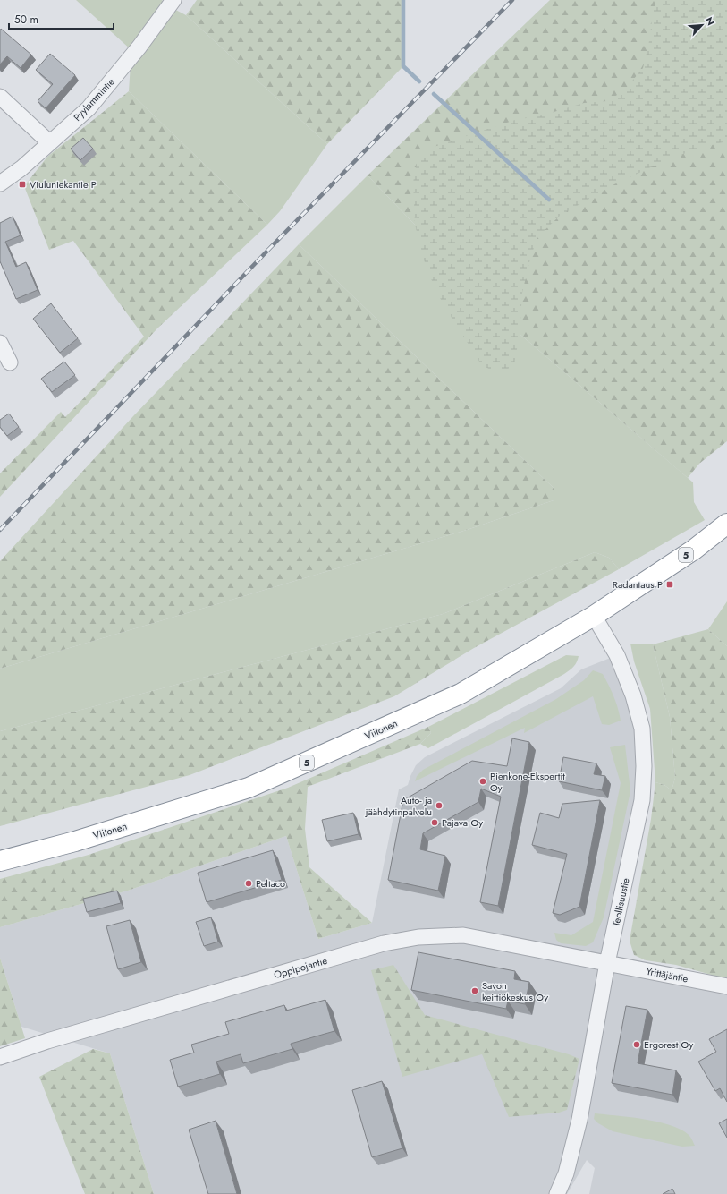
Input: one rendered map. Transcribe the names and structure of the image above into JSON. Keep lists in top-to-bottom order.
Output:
{
  "streets": {
    "highway": ["5", "Viitonen"],
    "street": [
      "Pyylammintie",
      "Teollisuustie",
      "Oppipojantie",
      "Yrittäjäntie"
    ]
  },
  "crossings": [
    ["Viitonen", "Teollisuustie"],
    ["Teollisuustie", "Oppipojantie"],
    ["Teollisuustie", "Yrittäjäntie"],
    ["Oppipojantie", "Yrittäjäntie"]
  ],
  "places": {
    "transit": ["Viuluniekantie P", "Radantaus P"],
    "other": [
      "Pienkone-Ekspertit Oy",
      "Auto- ja jäähdytinpalvelu",
      "Pajava Oy",
      "Peltaco",
      "Savon keittiökeskus Oy",
      "Ergorest Oy"
    ]
  },
  "scale_bar": "50 m",
  "north": "top right"
}
